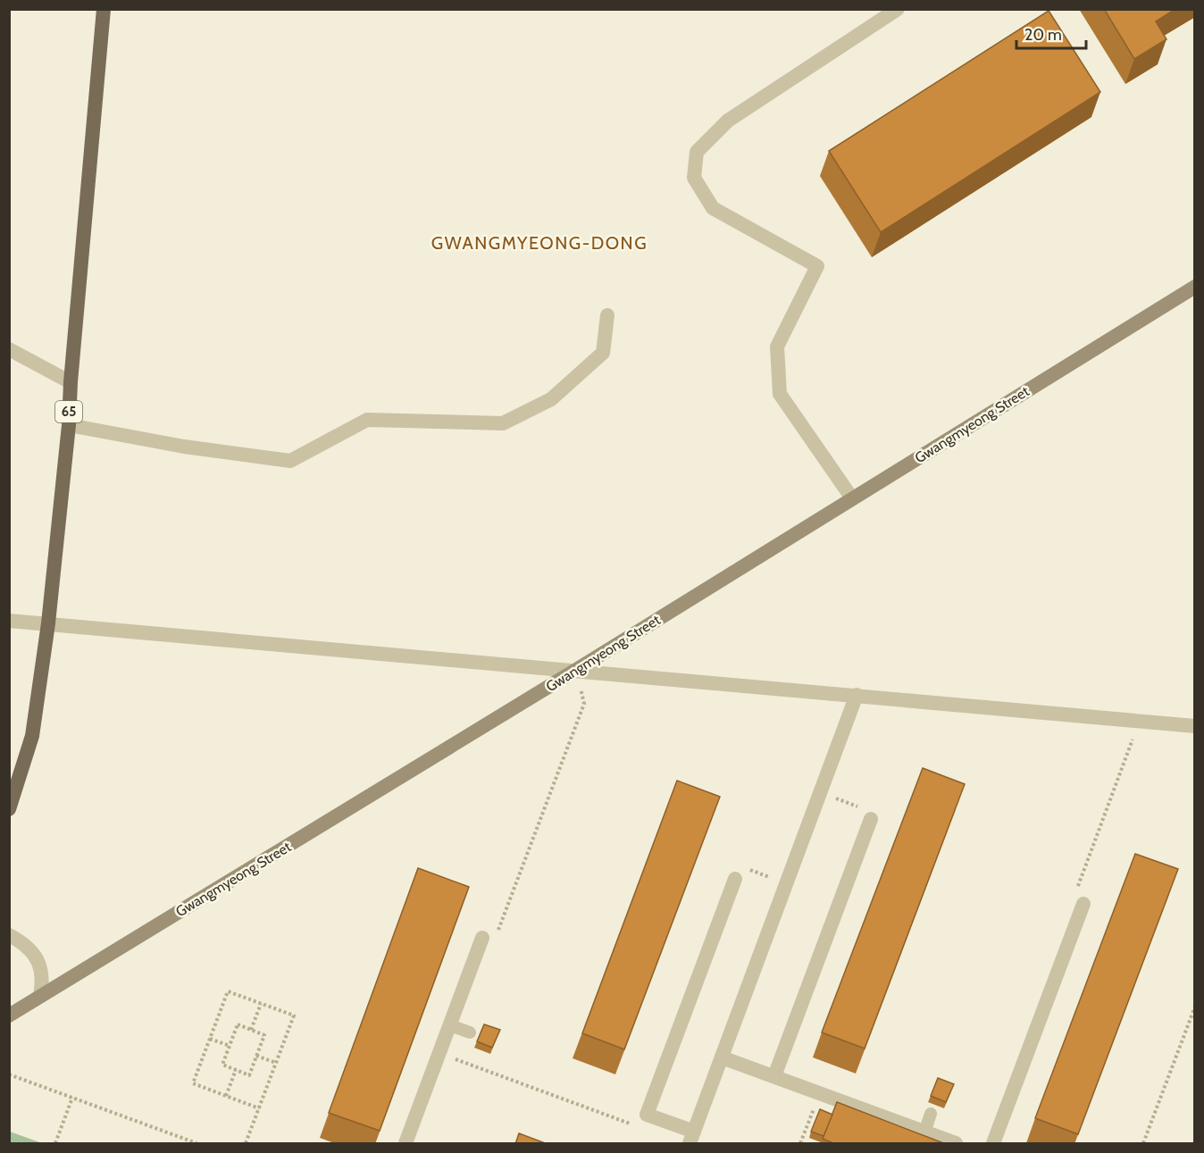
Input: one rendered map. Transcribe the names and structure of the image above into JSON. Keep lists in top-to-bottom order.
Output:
{
  "streets": {
    "main road": ["65", "Gwangmyeong Street"]
  },
  "districts": ["GWANGMYEONG-DONG"],
  "scale_bar": "20 m"
}
